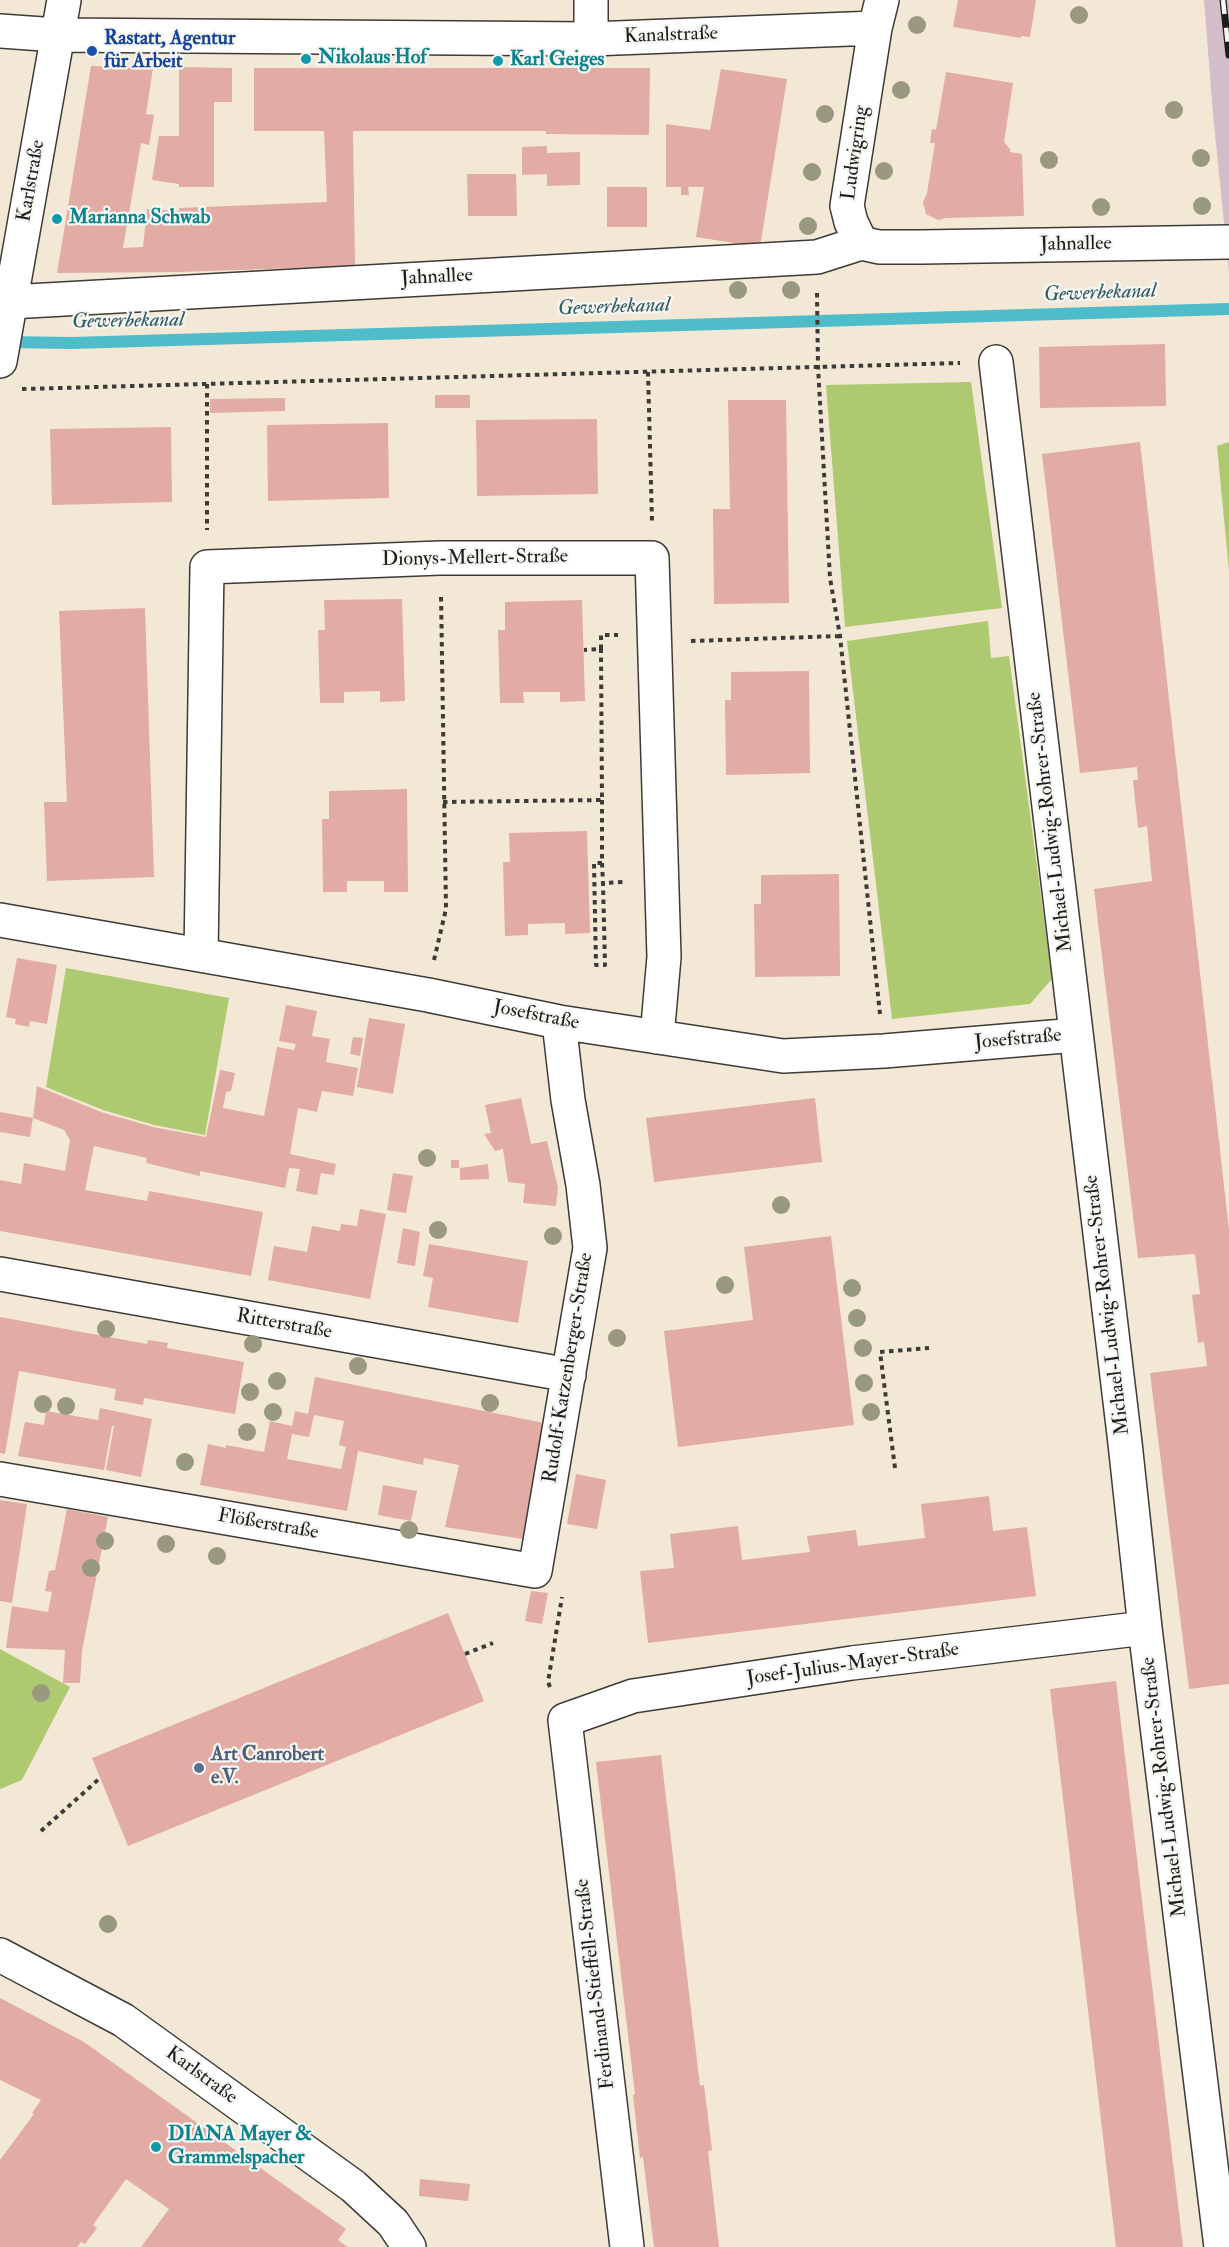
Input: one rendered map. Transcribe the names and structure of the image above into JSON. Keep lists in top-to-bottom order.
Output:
{
  "streets": {
    "street": [
      "Kanalstraße",
      "Ludwigring",
      "Karlstraße",
      "Jahnallee",
      "Dionys-Mellert-Straße",
      "Michael-Ludwig-Rohrer-Straße",
      "Josefstraße",
      "Ritterstraße",
      "Rudolf-Katzenberger-Straße",
      "Flößerstraße",
      "Josef-Julius-Mayer-Straße",
      "Ferdinand-Stieffell-Straße"
    ]
  },
  "crossings": [
    ["Kanalstraße", "Ludwigring"],
    ["Kanalstraße", "Karlstraße"],
    ["Ludwigring", "Jahnallee"],
    ["Karlstraße", "Jahnallee"],
    ["Michael-Ludwig-Rohrer-Straße", "Josefstraße"],
    ["Michael-Ludwig-Rohrer-Straße", "Josef-Julius-Mayer-Straße"],
    ["Josefstraße", "Rudolf-Katzenberger-Straße"],
    ["Ritterstraße", "Rudolf-Katzenberger-Straße"],
    ["Rudolf-Katzenberger-Straße", "Flößerstraße"],
    ["Josef-Julius-Mayer-Straße", "Ferdinand-Stieffell-Straße"]
  ],
  "water": ["Gewerbekanal"],
  "places": [
    "Rastatt, Agentur für Arbeit",
    "Nikolaus Hof",
    "Karl Geiges",
    "Marianna Schwab",
    "Art Canrobert e.V.",
    "DIANA Mayer & Grammelspacher"
  ]
}
